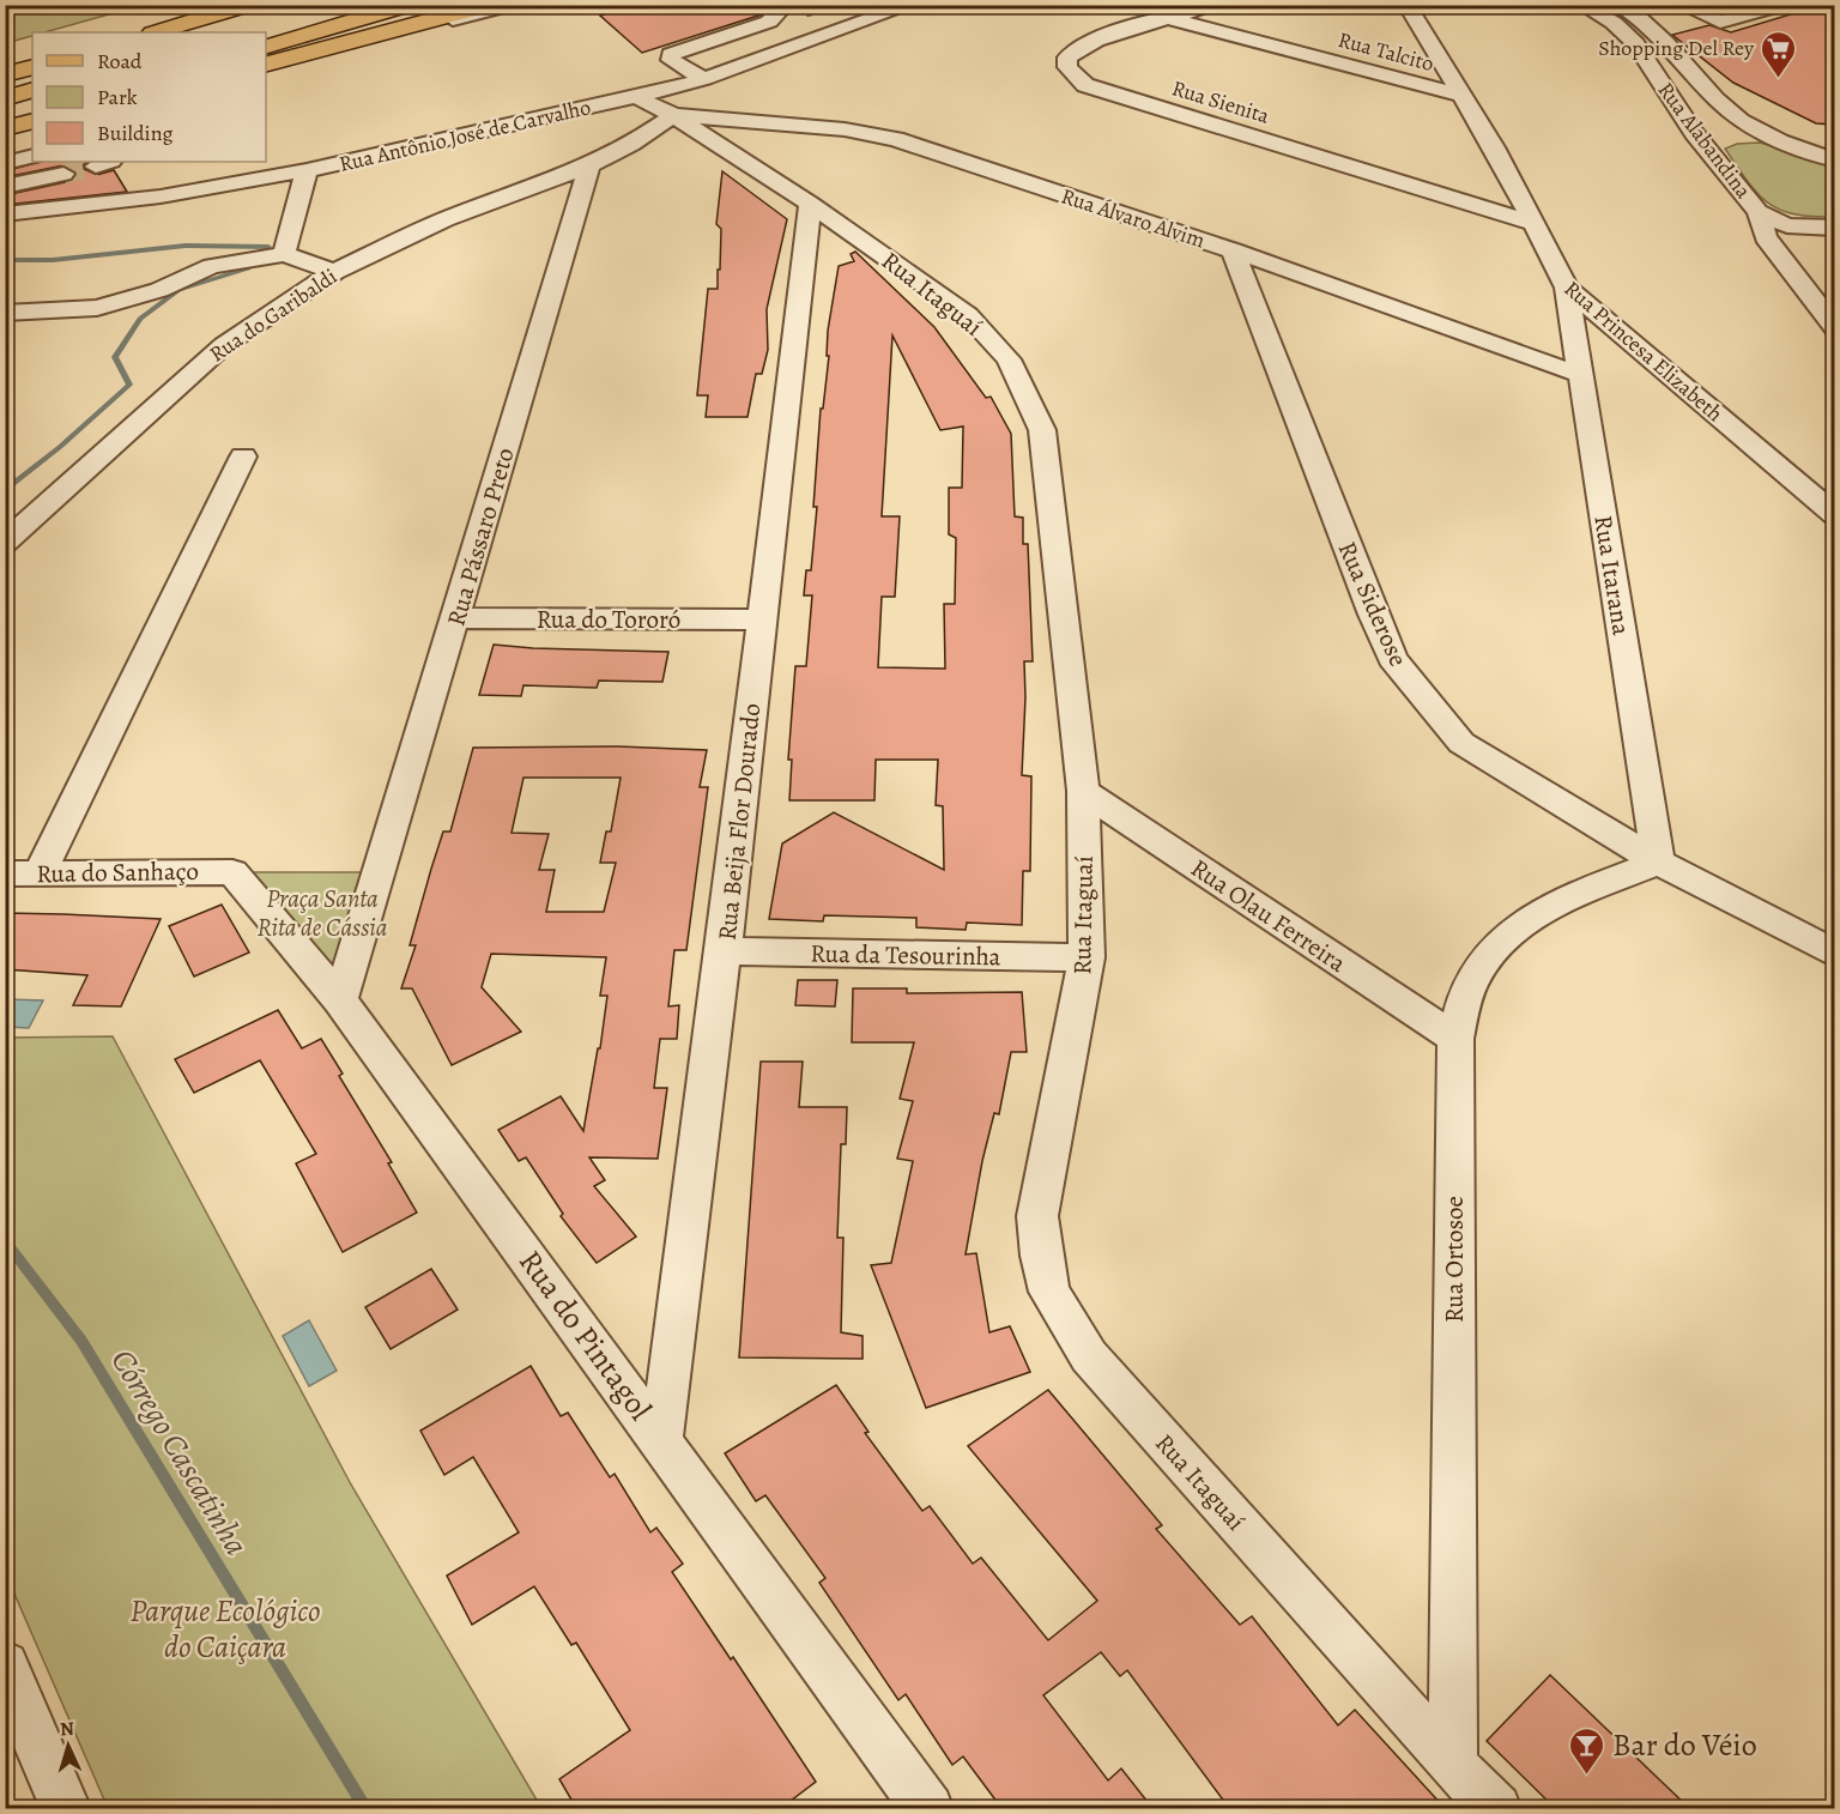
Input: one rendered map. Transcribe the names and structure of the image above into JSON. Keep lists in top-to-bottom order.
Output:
{
  "streets": {
    "street": [
      "Rua Talcito",
      "Rua Sienita",
      "Rua Antônio José de Carvalho",
      "Rua Alabandina",
      "Rua Álvaro Alvim",
      "Rua Itaguaí",
      "Rua do Garibaldi",
      "Rua Princesa Elizabeth",
      "Rua Pássaro Preto",
      "Rua Itarana",
      "Rua Siderose",
      "Rua do Tororó",
      "Rua Beija Flor Dourado",
      "Rua do Sanhaço",
      "Rua Olau Ferreira",
      "Rua da Tesourinha",
      "Rua Ortosoe",
      "Rua do Pintagol"
    ]
  },
  "crossings": [
    ["Rua Talcito", "Rua Sienita"],
    ["Rua Talcito", "Rua Princesa Elizabeth"],
    ["Rua Sienita", "Rua Princesa Elizabeth"],
    ["Rua Antônio José de Carvalho", "Rua Itaguaí"],
    ["Rua Álvaro Alvim", "Rua Itaguaí"],
    ["Rua Álvaro Alvim", "Rua Itarana"],
    ["Rua Álvaro Alvim", "Rua Siderose"],
    ["Rua Itaguaí", "Rua Beija Flor Dourado"],
    ["Rua Itaguaí", "Rua Olau Ferreira"],
    ["Rua Itaguaí", "Rua da Tesourinha"],
    ["Rua Itaguaí", "Rua Ortosoe"],
    ["Rua do Garibaldi", "Rua Pássaro Preto"],
    ["Rua Princesa Elizabeth", "Rua Itarana"],
    ["Rua Pássaro Preto", "Rua do Tororó"],
    ["Rua Pássaro Preto", "Rua do Pintagol"],
    ["Rua Itarana", "Rua Siderose"],
    ["Rua Itarana", "Rua Ortosoe"],
    ["Rua Siderose", "Rua Ortosoe"],
    ["Rua do Tororó", "Rua Beija Flor Dourado"],
    ["Rua Beija Flor Dourado", "Rua da Tesourinha"],
    ["Rua Beija Flor Dourado", "Rua do Pintagol"],
    ["Rua do Sanhaço", "Rua do Pintagol"],
    ["Rua Olau Ferreira", "Rua Ortosoe"]
  ],
  "water": ["Córrego Cascatinha"],
  "parks": ["Praça Santa Rita de Cássia", "Parque Ecológico do Caiçara"],
  "places": {
    "supermarket": ["Shopping Del Rey"],
    "bar": ["Bar do Véio"]
  },
  "legend": ["Road", "Park", "Building"],
  "north": "top"
}
